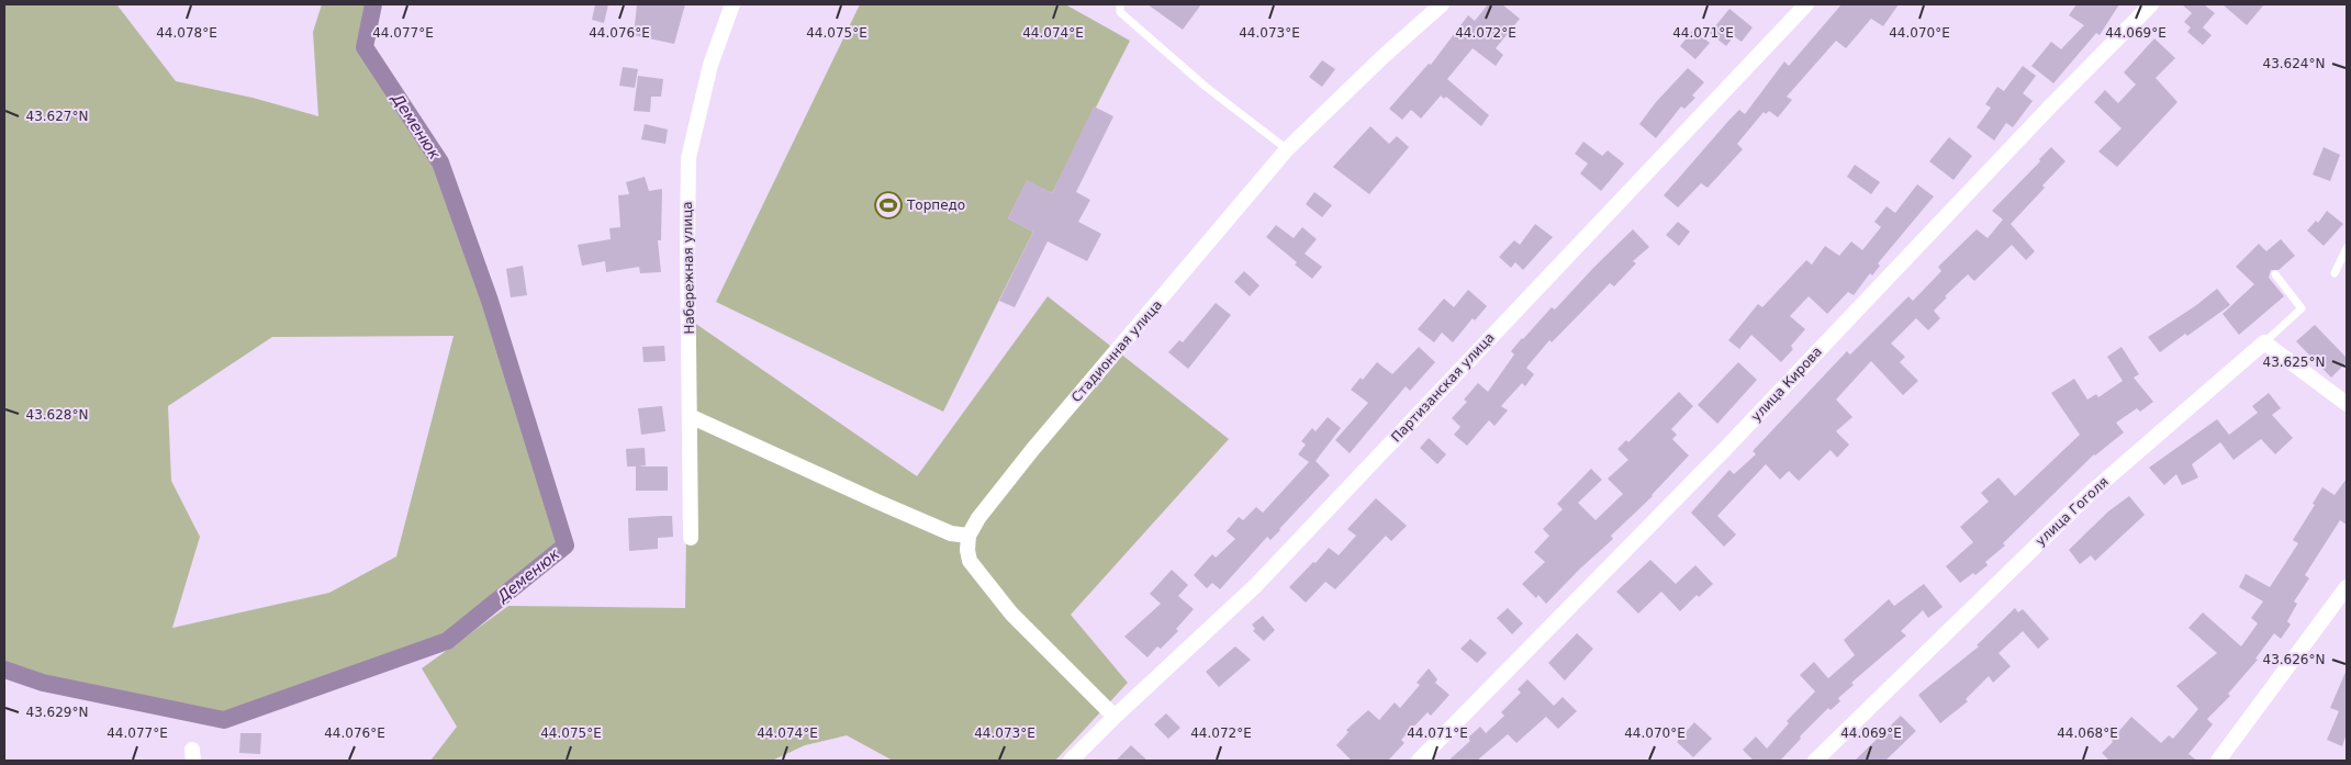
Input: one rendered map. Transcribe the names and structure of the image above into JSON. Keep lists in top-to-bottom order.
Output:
{
  "streets": {
    "street": [
      "Набережная улица",
      "Стадионная улица",
      "улица Кирова",
      "Партизанская улица",
      "улица Гоголя"
    ]
  },
  "water": ["Деменюк"],
  "places": {
    "sports": ["Торпедо"]
  },
  "coordinates": [
    "44.078°E",
    "44.077°E",
    "44.076°E",
    "44.075°E",
    "44.074°E",
    "44.073°E",
    "44.072°E",
    "44.071°E",
    "44.070°E",
    "44.069°E",
    "43.624°N",
    "43.627°N",
    "43.625°N",
    "43.628°N",
    "43.626°N",
    "43.629°N",
    "44.068°E"
  ]
}
